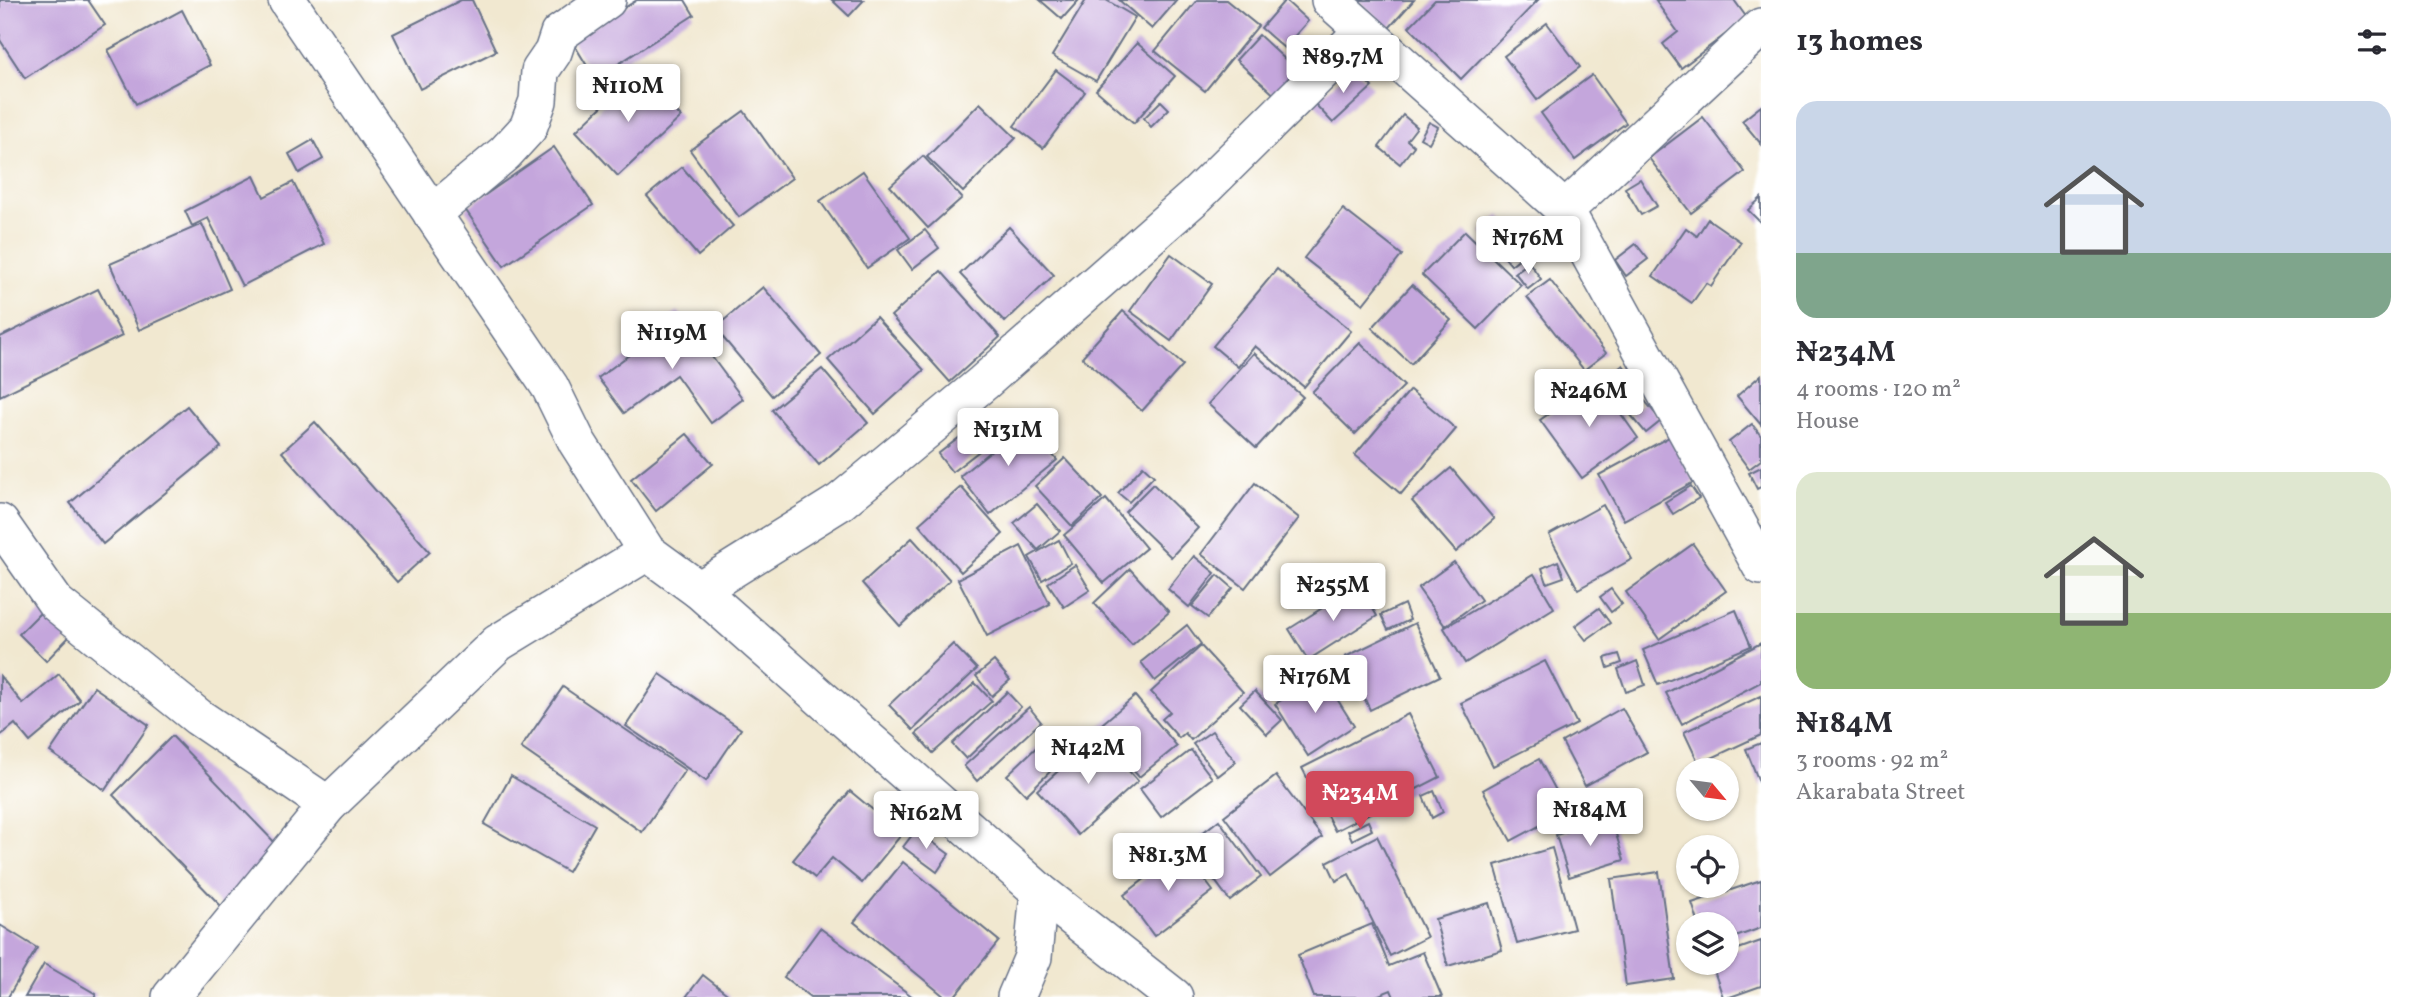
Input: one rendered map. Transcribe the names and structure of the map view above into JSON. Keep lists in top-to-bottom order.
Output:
{
  "north": "bottom right",
  "page": {
    "heading": "13 homes",
    "price": [
      "₦89.7M",
      "₦110M",
      "₦176M",
      "₦119M",
      "₦246M",
      "₦131M",
      "₦255M",
      "₦176M",
      "₦142M",
      "₦234M",
      "₦184M",
      "₦162M",
      "₦81.3M"
    ],
    "list": [
      {
        "name": "₦234M",
        "note": "4 rooms · 120 m² · House"
      },
      {
        "name": "₦184M",
        "note": "3 rooms · 92 m² · Akarabata Street"
      }
    ]
  }
}
